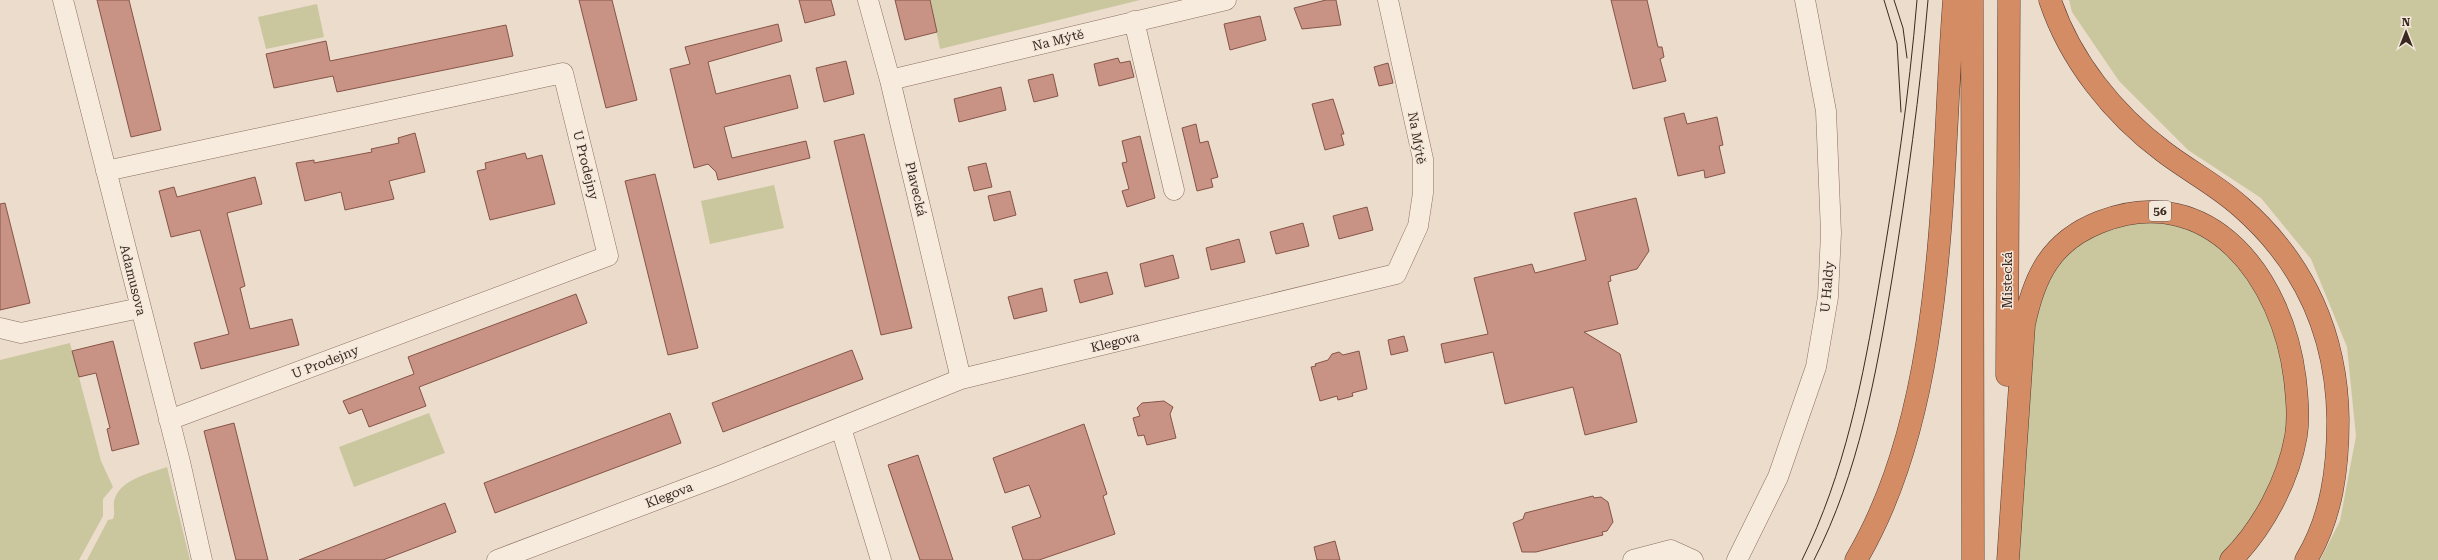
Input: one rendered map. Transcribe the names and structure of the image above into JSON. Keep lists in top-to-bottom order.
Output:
{
  "streets": {
    "highway": ["56", "Místecká"],
    "street": [
      "Na Mýtě",
      "U Prodejny",
      "Plavecká",
      "Adamusova",
      "U Haldy",
      "Klegova"
    ]
  },
  "crossings": [
    ["Na Mýtě", "Plavecká"],
    ["Na Mýtě", "Klegova"],
    ["U Prodejny", "Adamusova"],
    ["Plavecká", "Klegova"],
    ["56", "Místecká"]
  ],
  "north": "top"
}
